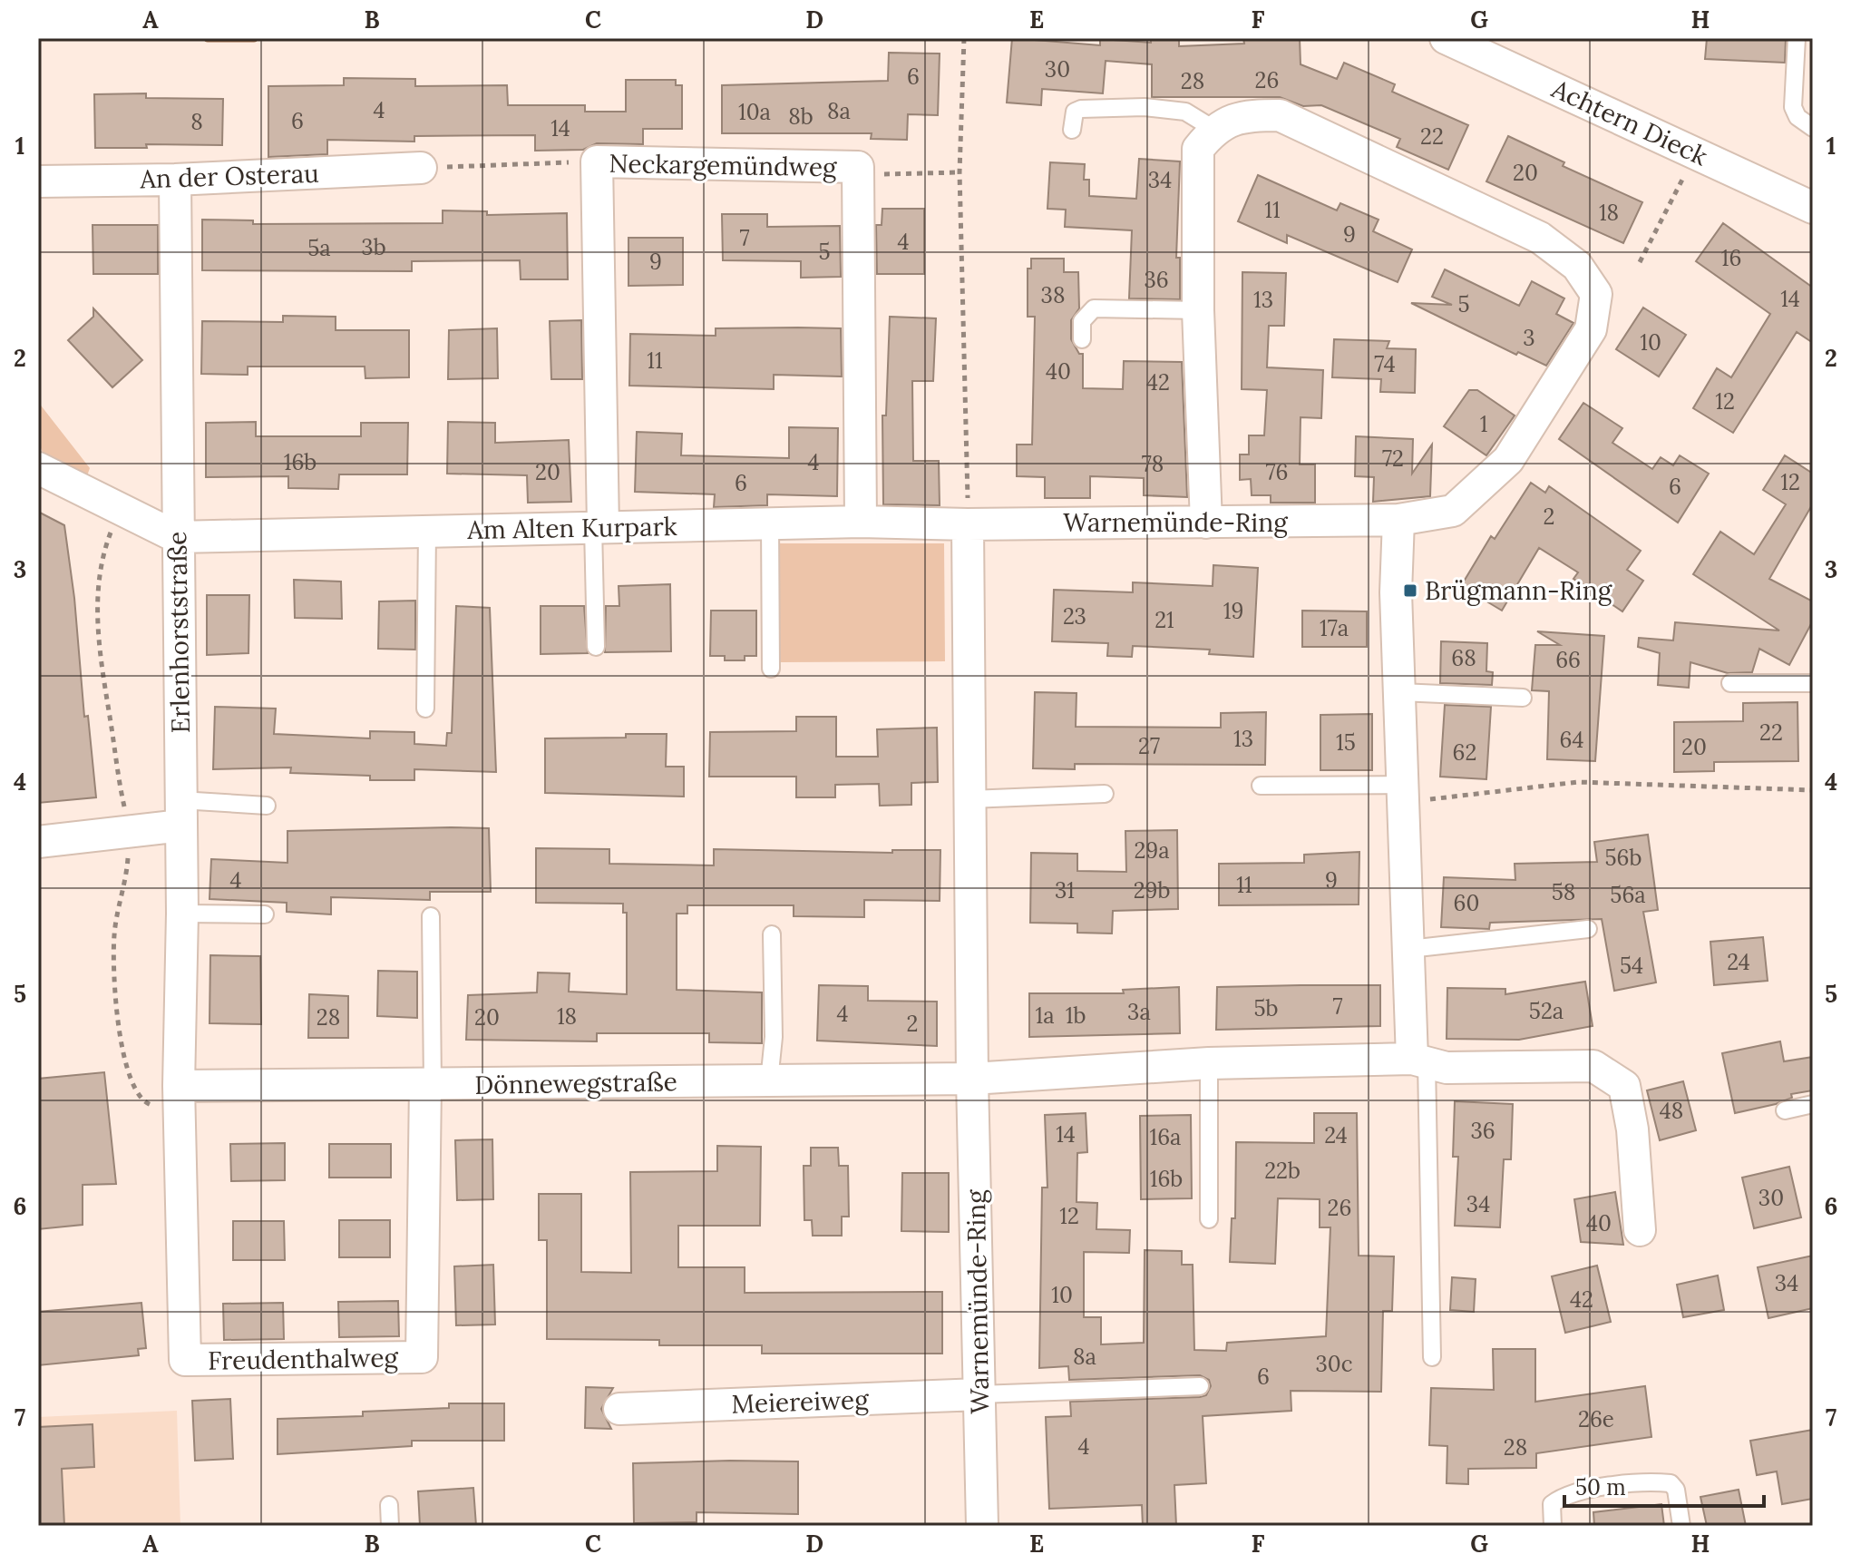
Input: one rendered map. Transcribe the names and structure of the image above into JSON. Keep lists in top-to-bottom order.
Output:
{
  "streets": {
    "street": [
      "Achtern Dieck",
      "Neckargemündweg",
      "An der Osterau",
      "Warnemünde-Ring",
      "Am Alten Kurpark",
      "Erlenhorststraße",
      "Dönnewegstraße",
      "Freudenthalweg",
      "Meiereiweg"
    ]
  },
  "crossings": [
    ["Neckargemündweg", "Am Alten Kurpark"],
    ["An der Osterau", "Erlenhorststraße"],
    ["Warnemünde-Ring", "Am Alten Kurpark"],
    ["Warnemünde-Ring", "Dönnewegstraße"],
    ["Warnemünde-Ring", "Meiereiweg"],
    ["Am Alten Kurpark", "Erlenhorststraße"],
    ["Erlenhorststraße", "Dönnewegstraße"],
    ["Erlenhorststraße", "Freudenthalweg"],
    ["Dönnewegstraße", "Freudenthalweg"]
  ],
  "places": {
    "transit": ["Brügmann-Ring"]
  },
  "house_numbers": [
    "30",
    "6",
    "26",
    "28",
    "4",
    "8a",
    "10a",
    "8b",
    "6",
    "8",
    "14",
    "22",
    "20",
    "34",
    "11",
    "18",
    "9",
    "7",
    "4",
    "3b",
    "5a",
    "5",
    "16",
    "9",
    "36",
    "38",
    "14",
    "13",
    "5",
    "3",
    "10",
    "11",
    "74",
    "40",
    "42",
    "12",
    "1",
    "72",
    "16b",
    "4",
    "78",
    "20",
    "76",
    "12",
    "6",
    "6",
    "2",
    "19",
    "23",
    "21",
    "17a",
    "68",
    "66",
    "22",
    "13",
    "64",
    "15",
    "27",
    "20",
    "62",
    "29a",
    "56b",
    "4",
    "9",
    "11",
    "31",
    "29b",
    "58",
    "56a",
    "60",
    "24",
    "54",
    "7",
    "5b",
    "52a",
    "3a",
    "4",
    "1a",
    "1b",
    "18",
    "28",
    "20",
    "2",
    "48",
    "36",
    "14",
    "24",
    "16a",
    "22b",
    "16b",
    "30",
    "34",
    "26",
    "12",
    "40",
    "34",
    "10",
    "42",
    "8a",
    "30c",
    "6",
    "26e",
    "4",
    "28"
  ],
  "scale_bar": "50 m",
  "grid": {
    "columns": [
      "A",
      "B",
      "C",
      "D",
      "E",
      "F",
      "G",
      "H"
    ],
    "rows": [
      "1",
      "2",
      "3",
      "4",
      "5",
      "6",
      "7"
    ]
  }
}
